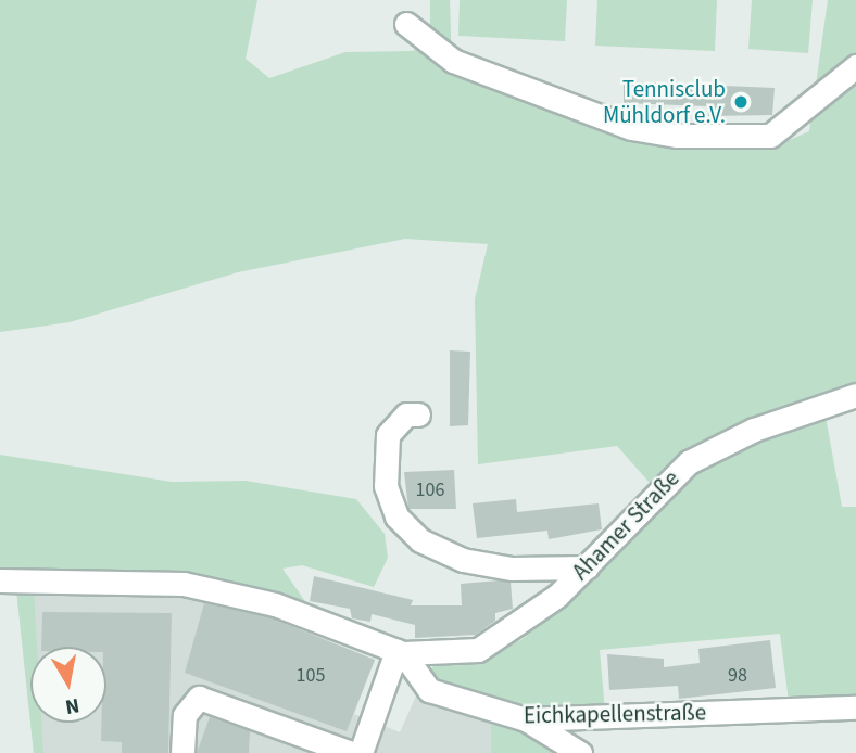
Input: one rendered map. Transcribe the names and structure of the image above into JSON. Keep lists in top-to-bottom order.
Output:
{
  "streets": {
    "street": ["Ahamer Straße", "Eichkapellenstraße"]
  },
  "crossings": [
    ["Ahamer Straße", "Eichkapellenstraße"]
  ],
  "places": ["Tennisclub Mühldorf e.V."],
  "house_numbers": ["106", "105", "98"],
  "north": "bottom"
}
